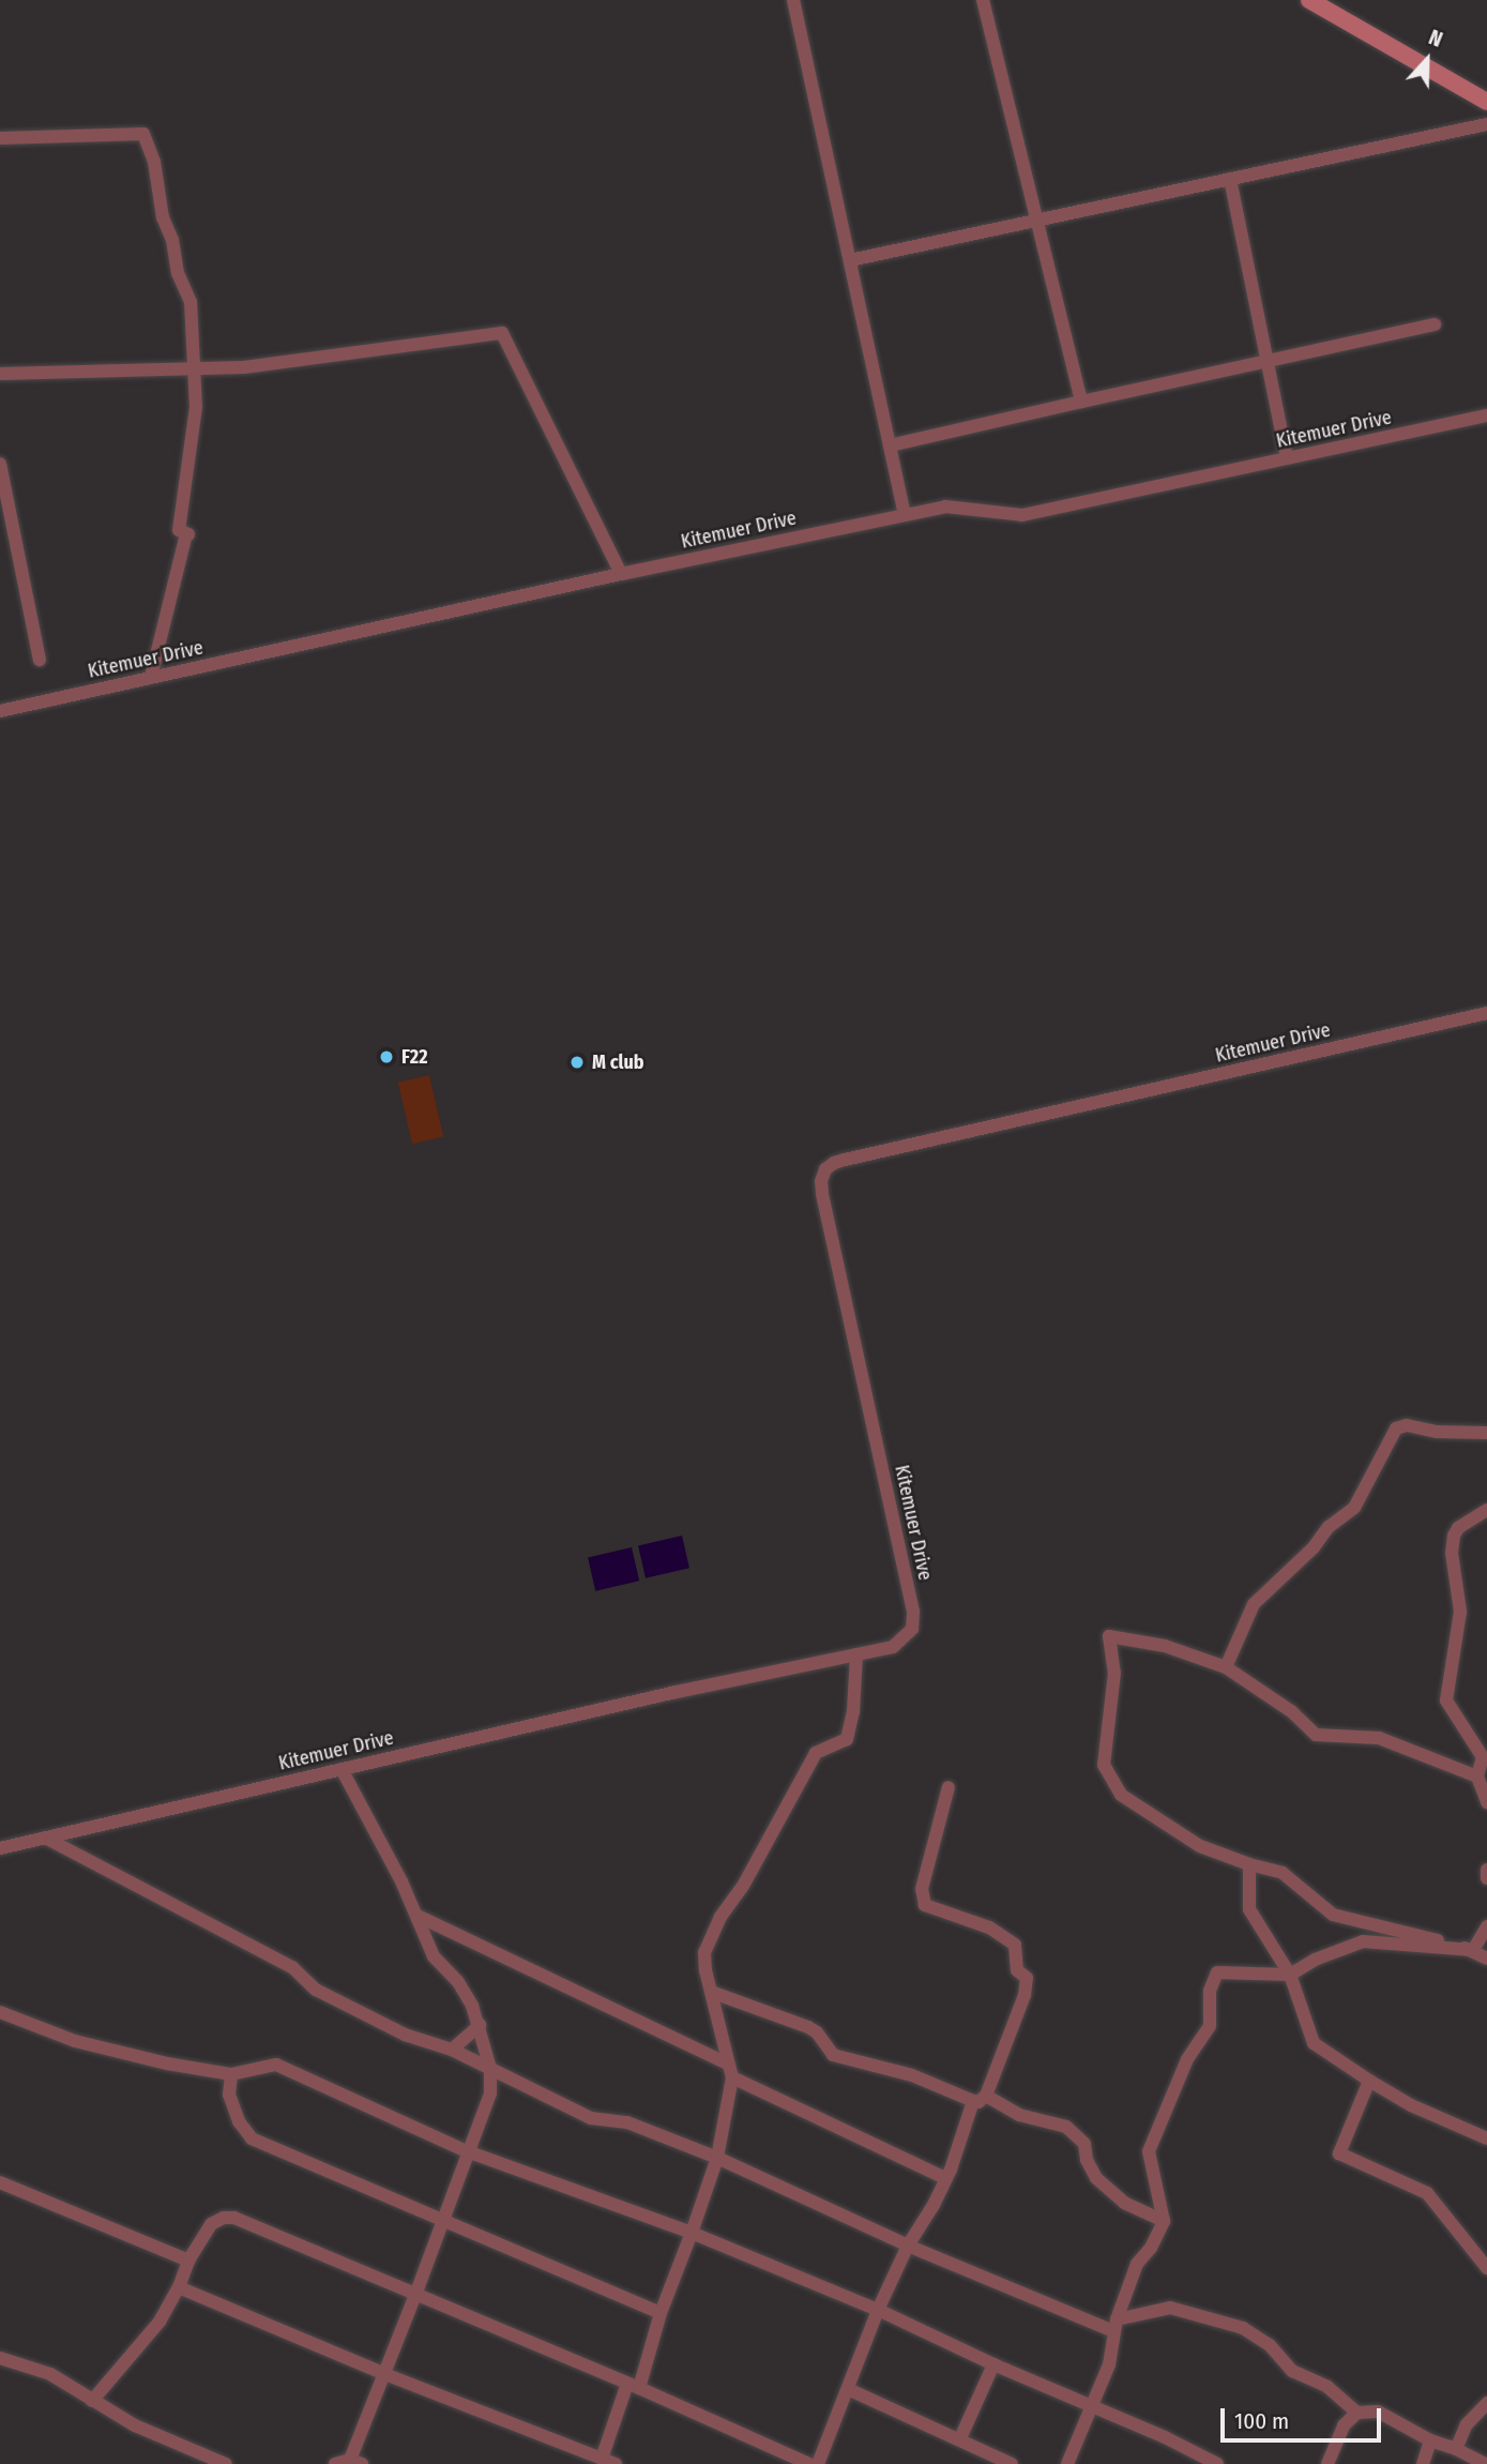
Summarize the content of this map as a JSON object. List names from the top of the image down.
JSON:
{
  "streets": {
    "street": ["Kitemuer Drive"]
  },
  "places": ["F22", "M club"],
  "scale_bar": "100 m",
  "north": "top"
}
